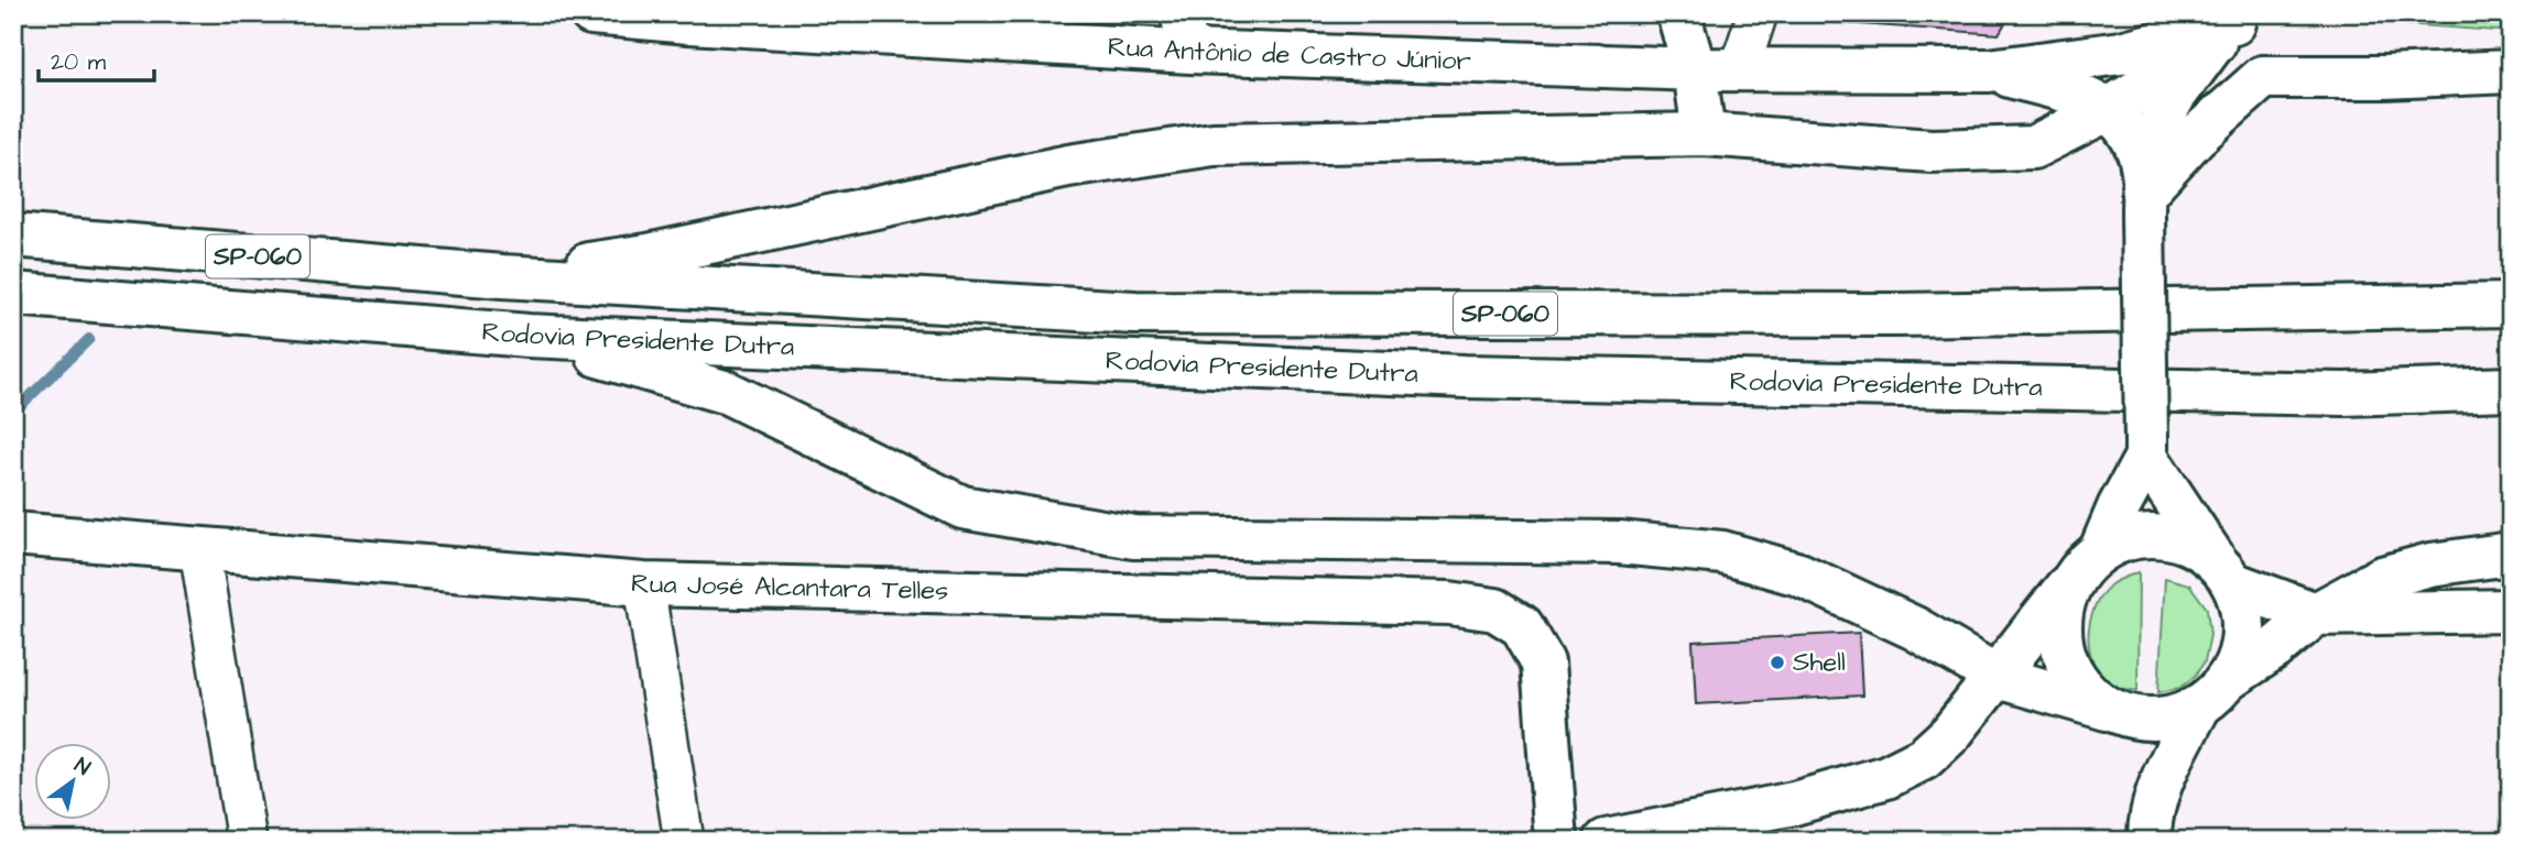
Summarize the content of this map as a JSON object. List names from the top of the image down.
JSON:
{
  "streets": {
    "main road": [
      "Rua Antônio de Castro Júnior",
      "SP-060",
      "Rodovia Presidente Dutra",
      "Rua José Alcantara Telles"
    ]
  },
  "places": ["Shell"],
  "scale_bar": "20 m",
  "north": "top right"
}
